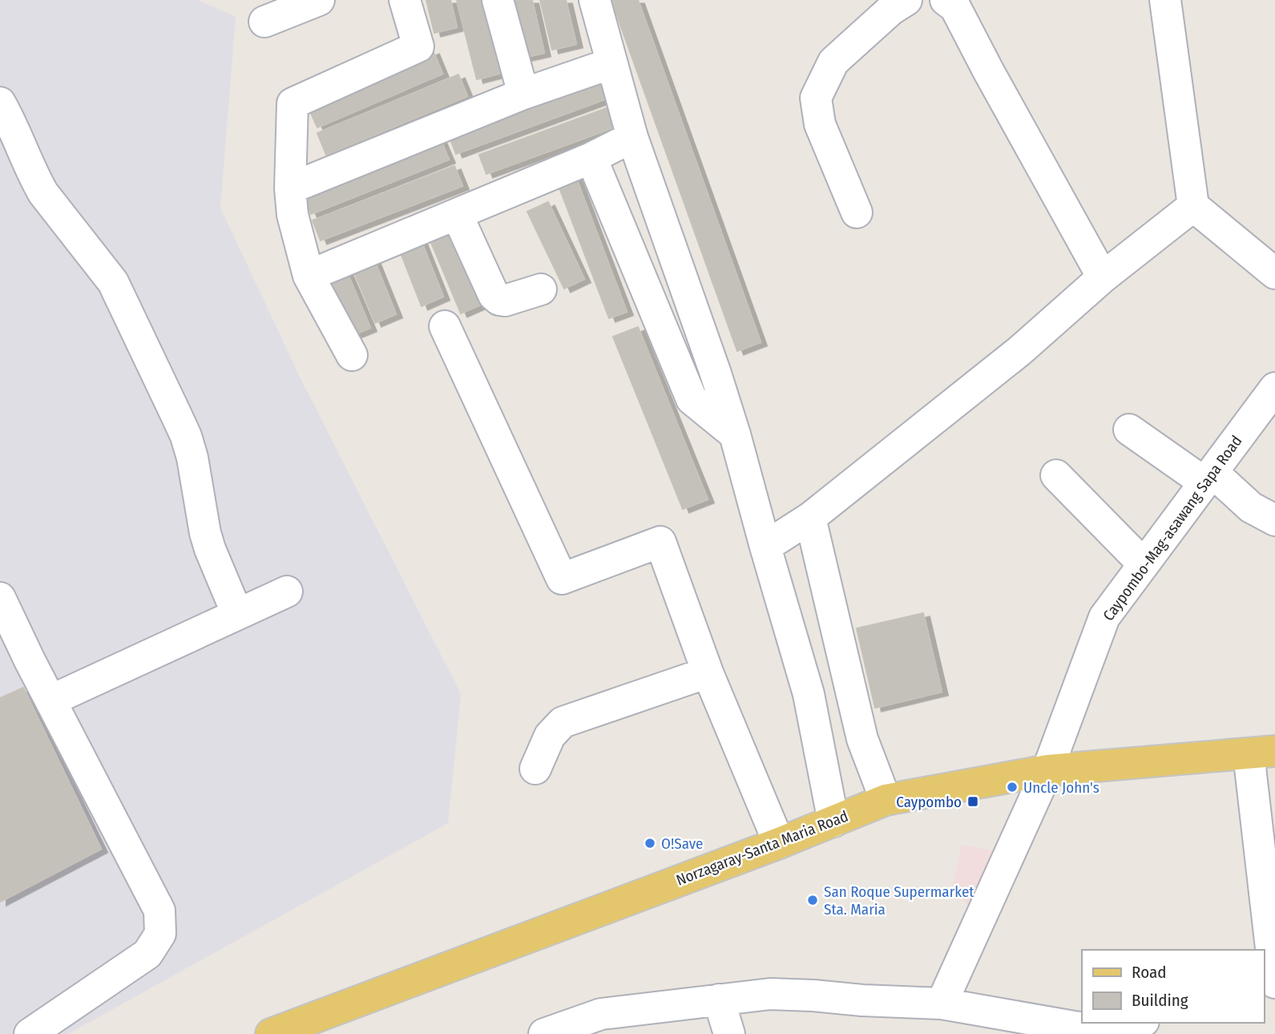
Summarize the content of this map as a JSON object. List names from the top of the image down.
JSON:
{
  "streets": {
    "main road": ["Norzagaray-Santa Maria Road"],
    "street": ["Caypombo-Mag-asawang Sapa Road"]
  },
  "crossings": [
    ["Caypombo-Mag-asawang Sapa Road", "Norzagaray-Santa Maria Road"]
  ],
  "places": {
    "other": ["Uncle John's", "O!Save", "San Roque Supermarket Sta. Maria"],
    "transit": ["Caypombo"]
  },
  "legend": ["Road", "Building"]
}
